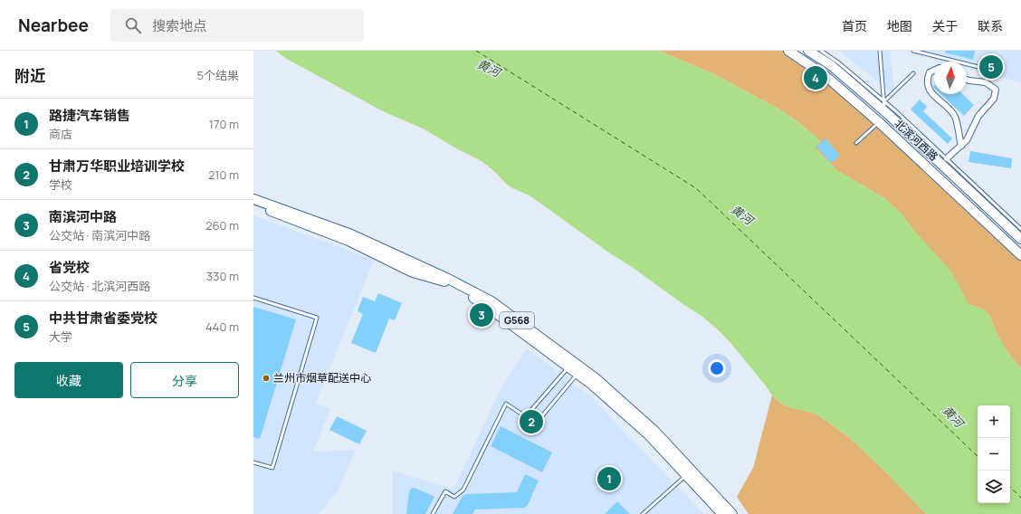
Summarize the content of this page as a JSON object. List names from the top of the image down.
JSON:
{
  "streets": {
    "main road": ["北滨河西路", "G568"]
  },
  "water": ["黄河"],
  "places": ["兰州市烟草配送中心"],
  "north": "top",
  "page": {
    "header": "Nearbee",
    "search": "搜索地点",
    "nav": [
      "首页",
      "地图",
      "关于",
      "联系"
    ],
    "heading": ["附近", "5个结果"],
    "pins": [
      "5",
      "4",
      "3",
      "2",
      "1"
    ],
    "list": [
      {
        "mark": "1",
        "name": "路捷汽车销售",
        "note": "商店",
        "value": "170 m"
      },
      {
        "mark": "2",
        "name": "甘肃万华职业培训学校",
        "note": "学校",
        "value": "210 m"
      },
      {
        "mark": "3",
        "name": "南滨河中路",
        "note": "公交站 · 南滨河中路",
        "value": "260 m"
      },
      {
        "mark": "4",
        "name": "省党校",
        "note": "公交站 · 北滨河西路",
        "value": "330 m"
      },
      {
        "mark": "5",
        "name": "中共甘肃省委党校",
        "note": "大学",
        "value": "440 m"
      }
    ],
    "buttons": ["收藏", "分享"],
    "map_buttons": ["+", "−"]
  }
}
